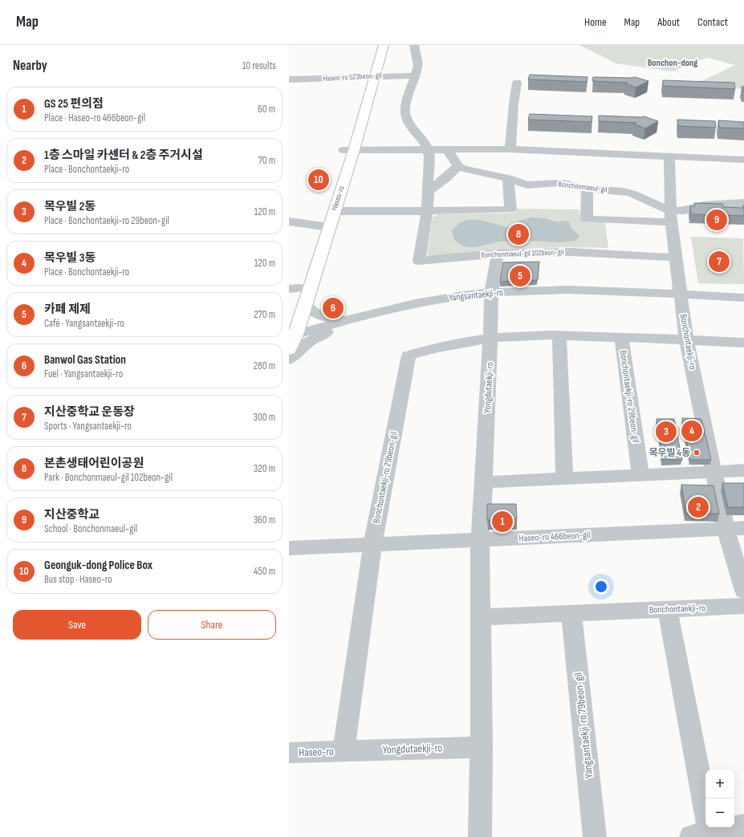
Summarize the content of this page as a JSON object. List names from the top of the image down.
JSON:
{
  "streets": {
    "main road": ["Haseo-ro"],
    "street": [
      "Haseo-ro 523beon-gil",
      "Bonchonmaeul-gil",
      "Bonchonmaeul-gil 102beon-gil",
      "Yangsantaekji-ro",
      "Bonchontaekji-ro",
      "Yongdutaekji-ro",
      "Bonchontaekji-ro 29beon-gil",
      "Haseo-ro 466beon-gil",
      "Yangsantaekji-ro 79beon-gil"
    ]
  },
  "crossings": [
    ["Haseo-ro 523beon-gil", "Haseo-ro"],
    ["Bonchonmaeul-gil", "Bonchontaekji-ro"],
    ["Haseo-ro", "Yangsantaekji-ro"],
    ["Haseo-ro", "Yongdutaekji-ro"],
    ["Haseo-ro", "Bonchontaekji-ro 29beon-gil"],
    ["Bonchonmaeul-gil 102beon-gil", "Bonchontaekji-ro"],
    ["Bonchonmaeul-gil 102beon-gil", "Yongdutaekji-ro"],
    ["Yangsantaekji-ro", "Bonchontaekji-ro"],
    ["Yangsantaekji-ro", "Yongdutaekji-ro"],
    ["Bonchontaekji-ro", "Bonchontaekji-ro 29beon-gil"],
    ["Bonchontaekji-ro", "Haseo-ro 466beon-gil"],
    ["Bonchontaekji-ro", "Yangsantaekji-ro 79beon-gil"],
    ["Yongdutaekji-ro", "Bonchontaekji-ro 29beon-gil"],
    ["Yongdutaekji-ro", "Haseo-ro 466beon-gil"],
    ["Bonchontaekji-ro 29beon-gil", "Haseo-ro 466beon-gil"]
  ],
  "districts": ["Bonchon-dong"],
  "places": ["목우빌 4동"],
  "page": {
    "header": "Map",
    "nav": [
      "Home",
      "Map",
      "About",
      "Contact"
    ],
    "heading": ["Nearby", "10 results"],
    "list": [
      {
        "mark": "1",
        "name": "GS 25 편의점",
        "note": "Place · Haseo-ro 466beon-gil",
        "value": "60 m"
      },
      {
        "mark": "2",
        "name": "1층 스마일 카센터 & 2층 주거시설",
        "note": "Place · Bonchontaekji-ro",
        "value": "70 m"
      },
      {
        "mark": "3",
        "name": "목우빌 2동",
        "note": "Place · Bonchontaekji-ro 29beon-gil",
        "value": "120 m"
      },
      {
        "mark": "4",
        "name": "목우빌 3동",
        "note": "Place · Bonchontaekji-ro",
        "value": "120 m"
      },
      {
        "mark": "5",
        "name": "카페 제제",
        "note": "Café · Yangsantaekji-ro",
        "value": "270 m"
      },
      {
        "mark": "6",
        "name": "Banwol Gas Station",
        "note": "Fuel · Yangsantaekji-ro",
        "value": "280 m"
      },
      {
        "mark": "7",
        "name": "지산중학교 운동장",
        "note": "Sports · Yangsantaekji-ro",
        "value": "300 m"
      },
      {
        "mark": "8",
        "name": "본촌생태어린이공원",
        "note": "Park · Bonchonmaeul-gil 102beon-gil",
        "value": "320 m"
      },
      {
        "mark": "9",
        "name": "지산중학교",
        "note": "School · Bonchonmaeul-gil",
        "value": "360 m"
      },
      {
        "mark": "10",
        "name": "Geonguk-dong Police Box",
        "note": "Bus stop · Haseo-ro",
        "value": "450 m"
      }
    ],
    "pins": [
      "10",
      "9",
      "8",
      "7",
      "5",
      "6",
      "4",
      "3",
      "2",
      "1"
    ],
    "buttons": ["Save", "Share"],
    "map_buttons": ["+", "−"]
  }
}
